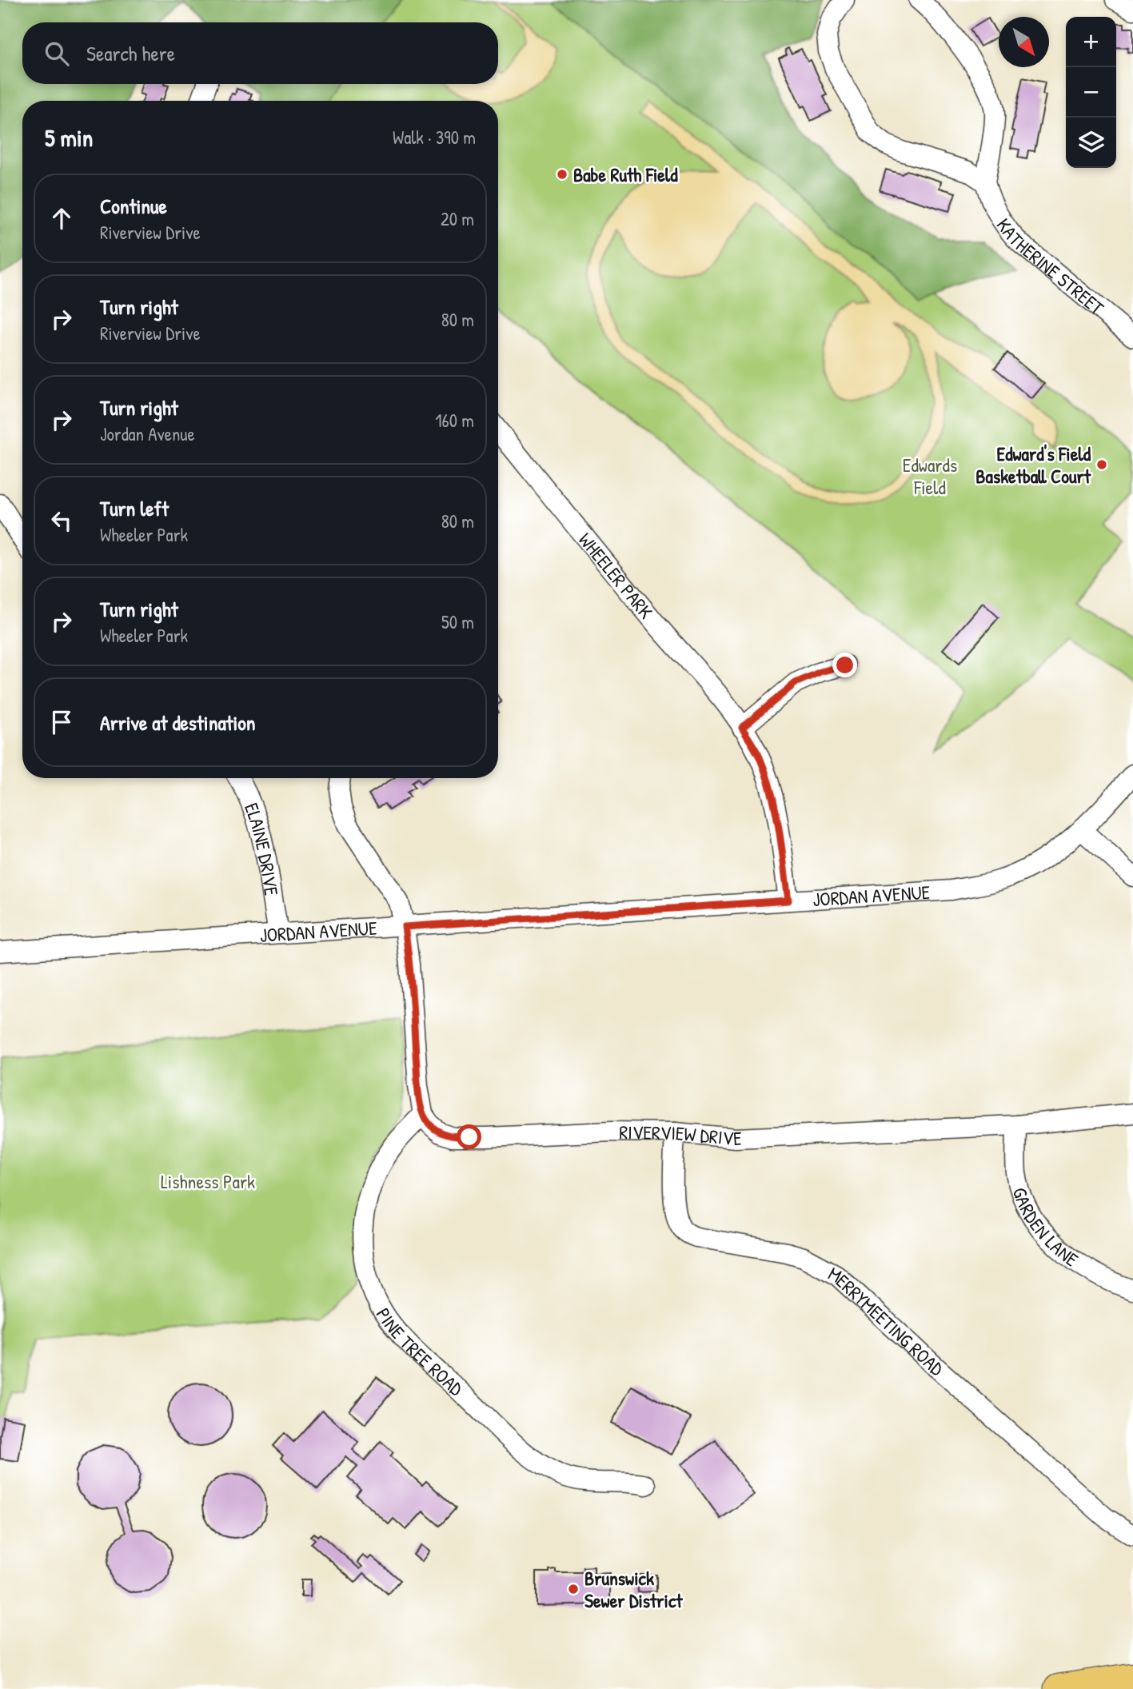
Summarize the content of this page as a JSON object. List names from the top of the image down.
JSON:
{
  "streets": {
    "street": [
      "KATHERINE STREET",
      "WHEELER PARK",
      "ELAINE DRIVE",
      "JORDAN AVENUE",
      "RIVERVIEW DRIVE",
      "GARDEN LANE",
      "MERRYMEETING ROAD",
      "PINE TREE ROAD"
    ]
  },
  "crossings": [
    ["WHEELER PARK", "JORDAN AVENUE"],
    ["ELAINE DRIVE", "JORDAN AVENUE"],
    ["RIVERVIEW DRIVE", "GARDEN LANE"],
    ["RIVERVIEW DRIVE", "MERRYMEETING ROAD"],
    ["RIVERVIEW DRIVE", "PINE TREE ROAD"]
  ],
  "parks": ["Edwards Field", "Lishness Park"],
  "places": ["Babe Ruth Field", "Edward's Field Basketball Court", "Brunswick Sewer District"],
  "north": "bottom right",
  "page": {
    "map_buttons": ["+", "−"],
    "search": "Search here",
    "heading": ["5 min", "Walk · 390 m"],
    "list": [
      ["Continue", "Riverview Drive", "20 m"],
      ["Turn right", "Riverview Drive", "80 m"],
      ["Turn right", "Jordan Avenue", "160 m"],
      ["Turn left", "Wheeler Park", "80 m"],
      ["Turn right", "Wheeler Park", "50 m"],
      "Arrive at destination"
    ]
  }
}
